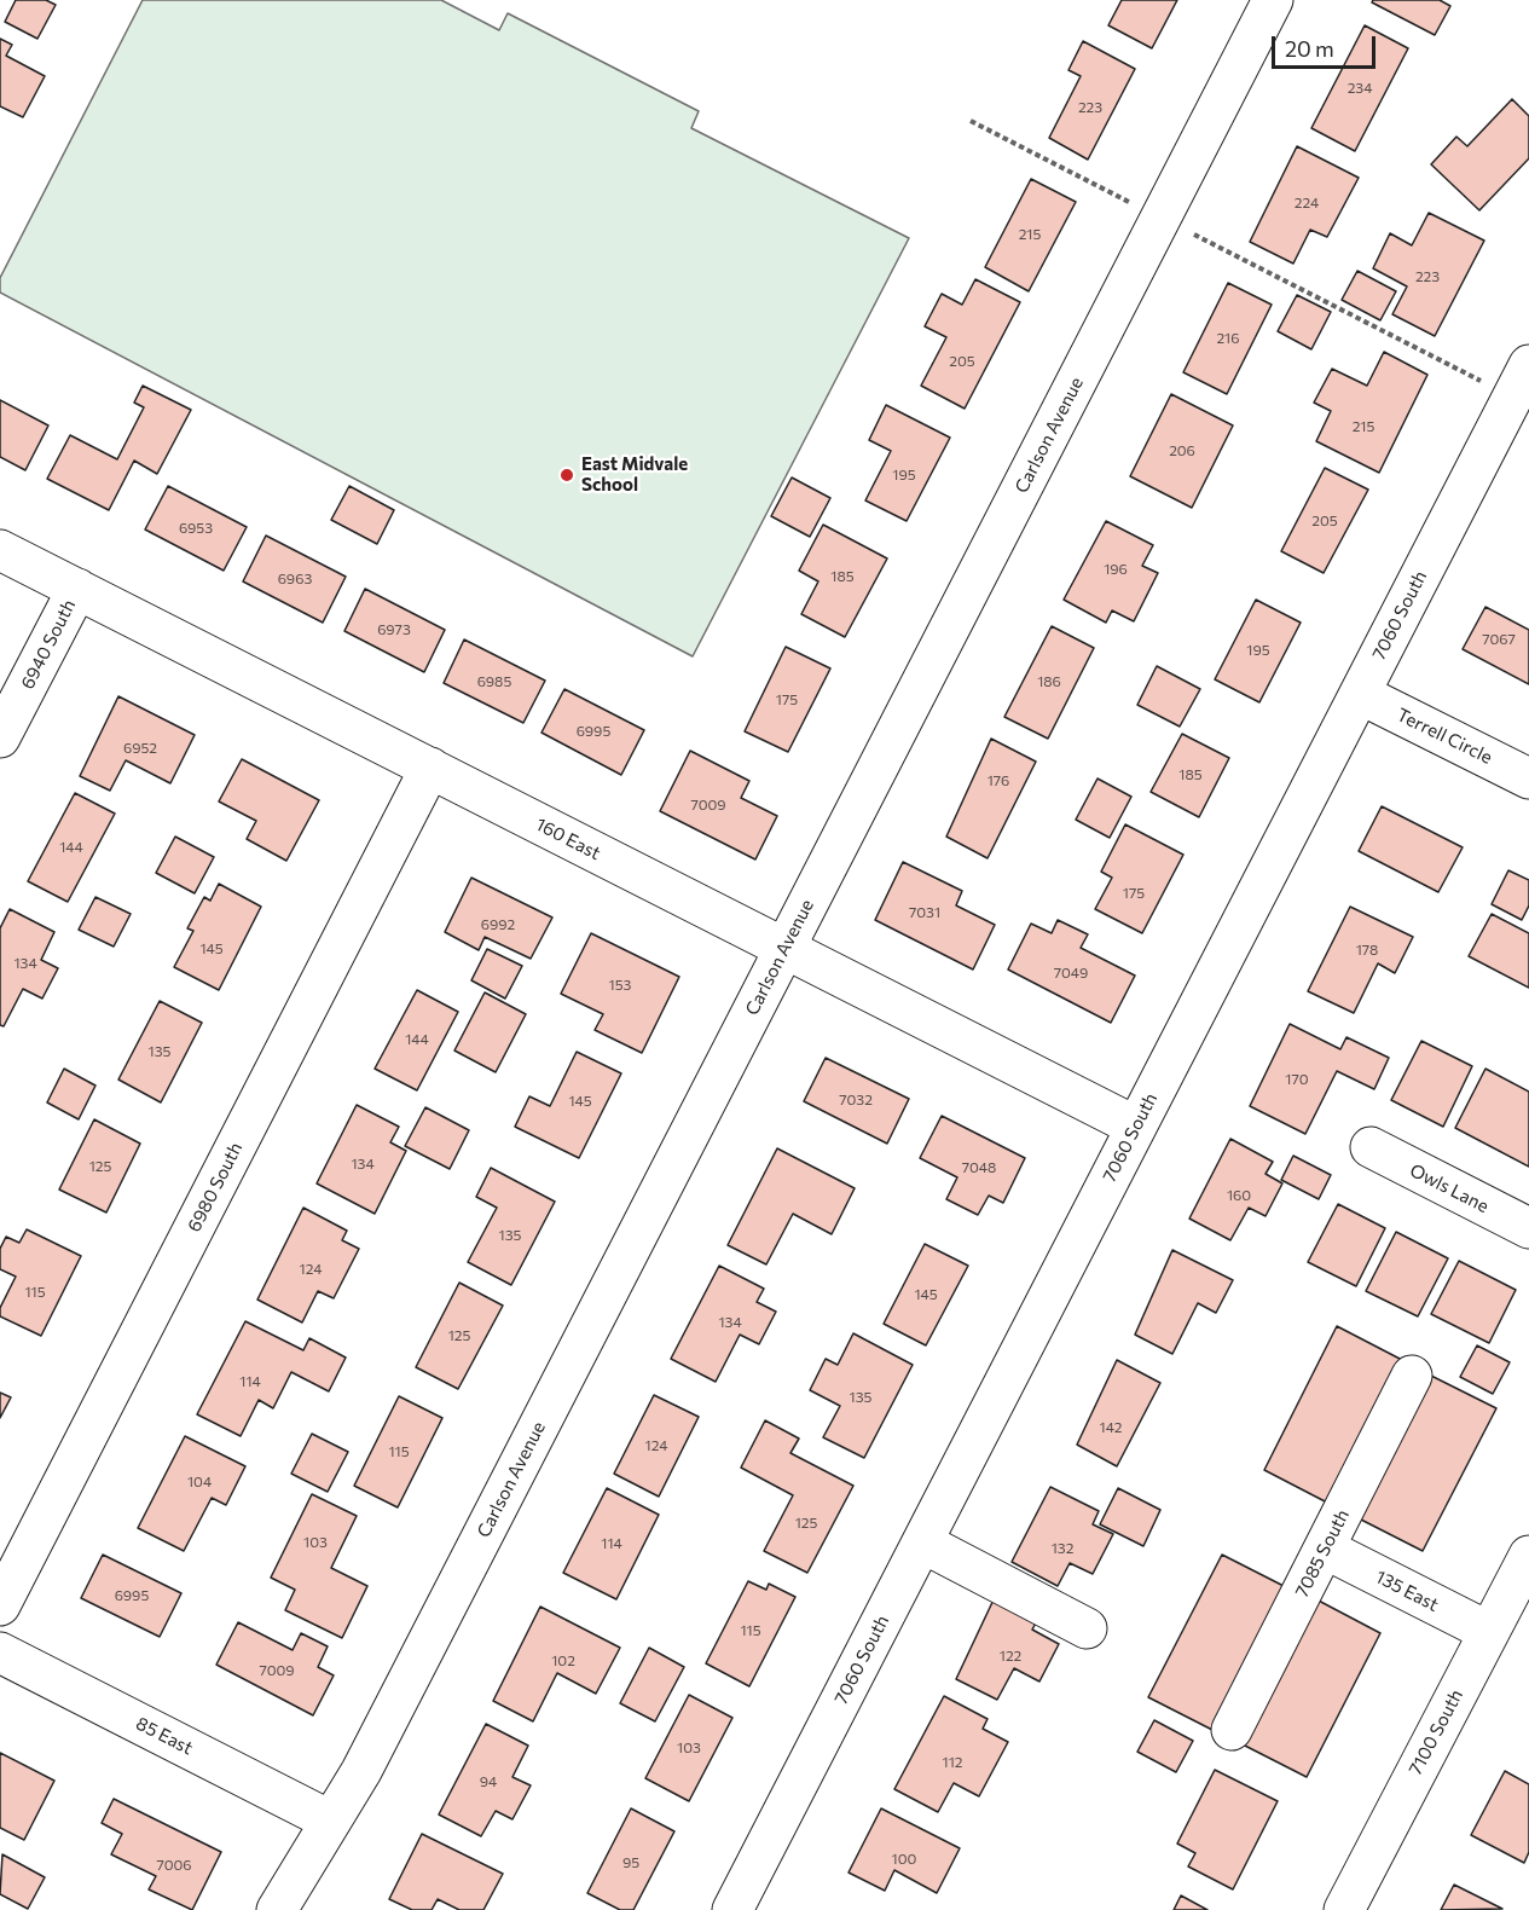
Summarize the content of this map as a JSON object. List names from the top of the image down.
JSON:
{
  "streets": {
    "street": [
      "Carlson Avenue",
      "7060 South",
      "6940 South",
      "Terrell Circle",
      "160 East",
      "6980 South",
      "Owls Lane",
      "7085 South",
      "135 East",
      "7100 South",
      "85 East"
    ]
  },
  "crossings": [
    ["Carlson Avenue", "160 East"],
    ["Carlson Avenue", "85 East"],
    ["7060 South", "Terrell Circle"],
    ["7060 South", "160 East"],
    ["6940 South", "160 East"],
    ["160 East", "6980 South"],
    ["7085 South", "135 East"],
    ["135 East", "7100 South"]
  ],
  "places": ["East Midvale School"],
  "house_numbers": [
    "234",
    "223",
    "224",
    "215",
    "223",
    "216",
    "205",
    "215",
    "206",
    "195",
    "205",
    "6953",
    "196",
    "185",
    "6963",
    "6973",
    "7067",
    "195",
    "6985",
    "186",
    "175",
    "6995",
    "6952",
    "185",
    "176",
    "7009",
    "144",
    "175",
    "7031",
    "6992",
    "145",
    "178",
    "134",
    "7049",
    "153",
    "144",
    "135",
    "170",
    "7032",
    "145",
    "134",
    "125",
    "7048",
    "160",
    "135",
    "124",
    "115",
    "145",
    "134",
    "125",
    "114",
    "135",
    "142",
    "124",
    "115",
    "104",
    "125",
    "103",
    "114",
    "132",
    "6995",
    "115",
    "122",
    "102",
    "7009",
    "103",
    "112",
    "94",
    "100",
    "95",
    "7006"
  ],
  "scale_bar": "20 m"
}
